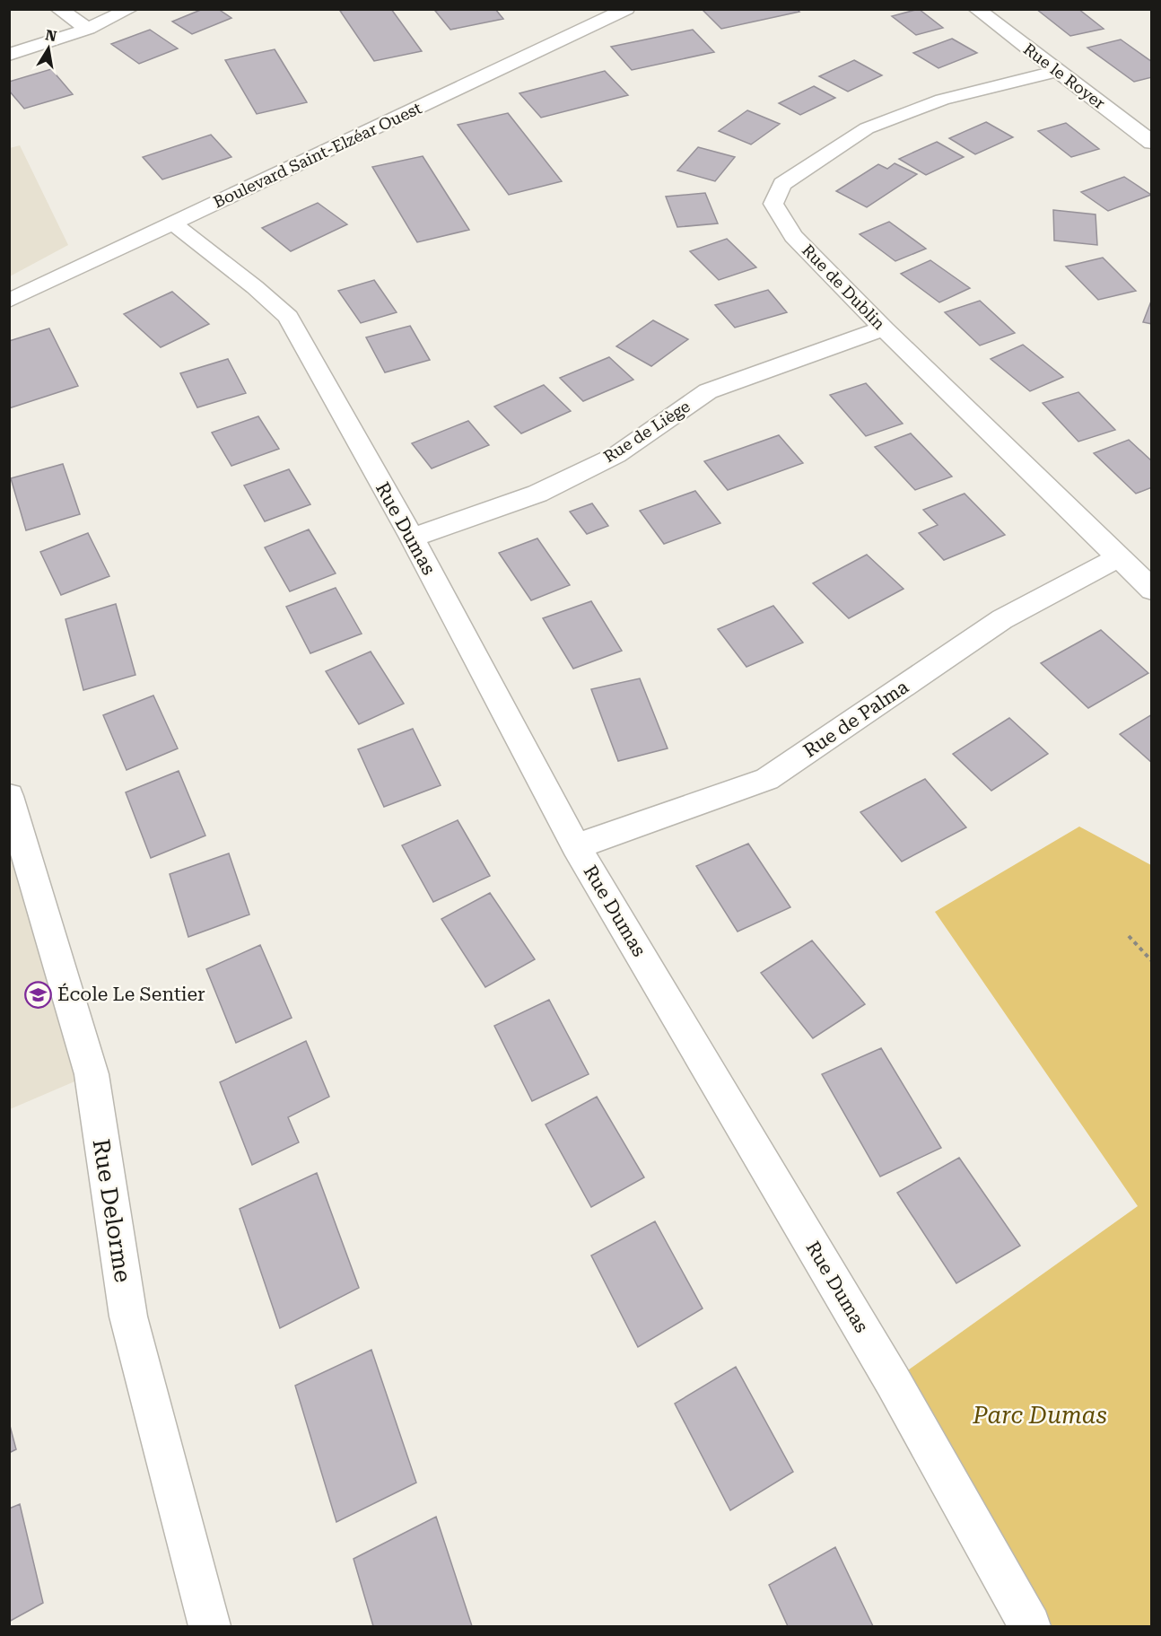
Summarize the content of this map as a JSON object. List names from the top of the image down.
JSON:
{
  "streets": {
    "street": [
      "Rue le Royer",
      "Boulevard Saint-Elzéar Ouest",
      "Rue de Dublin",
      "Rue de Liège",
      "Rue Dumas",
      "Rue de Palma",
      "Rue Delorme"
    ]
  },
  "crossings": [
    ["Rue le Royer", "Rue de Dublin"],
    ["Boulevard Saint-Elzéar Ouest", "Rue Dumas"],
    ["Rue de Dublin", "Rue de Liège"],
    ["Rue de Dublin", "Rue de Palma"],
    ["Rue de Liège", "Rue Dumas"],
    ["Rue Dumas", "Rue de Palma"]
  ],
  "parks": ["Parc Dumas"],
  "places": {
    "school or university": ["École Le Sentier"]
  },
  "north": "top"
}
